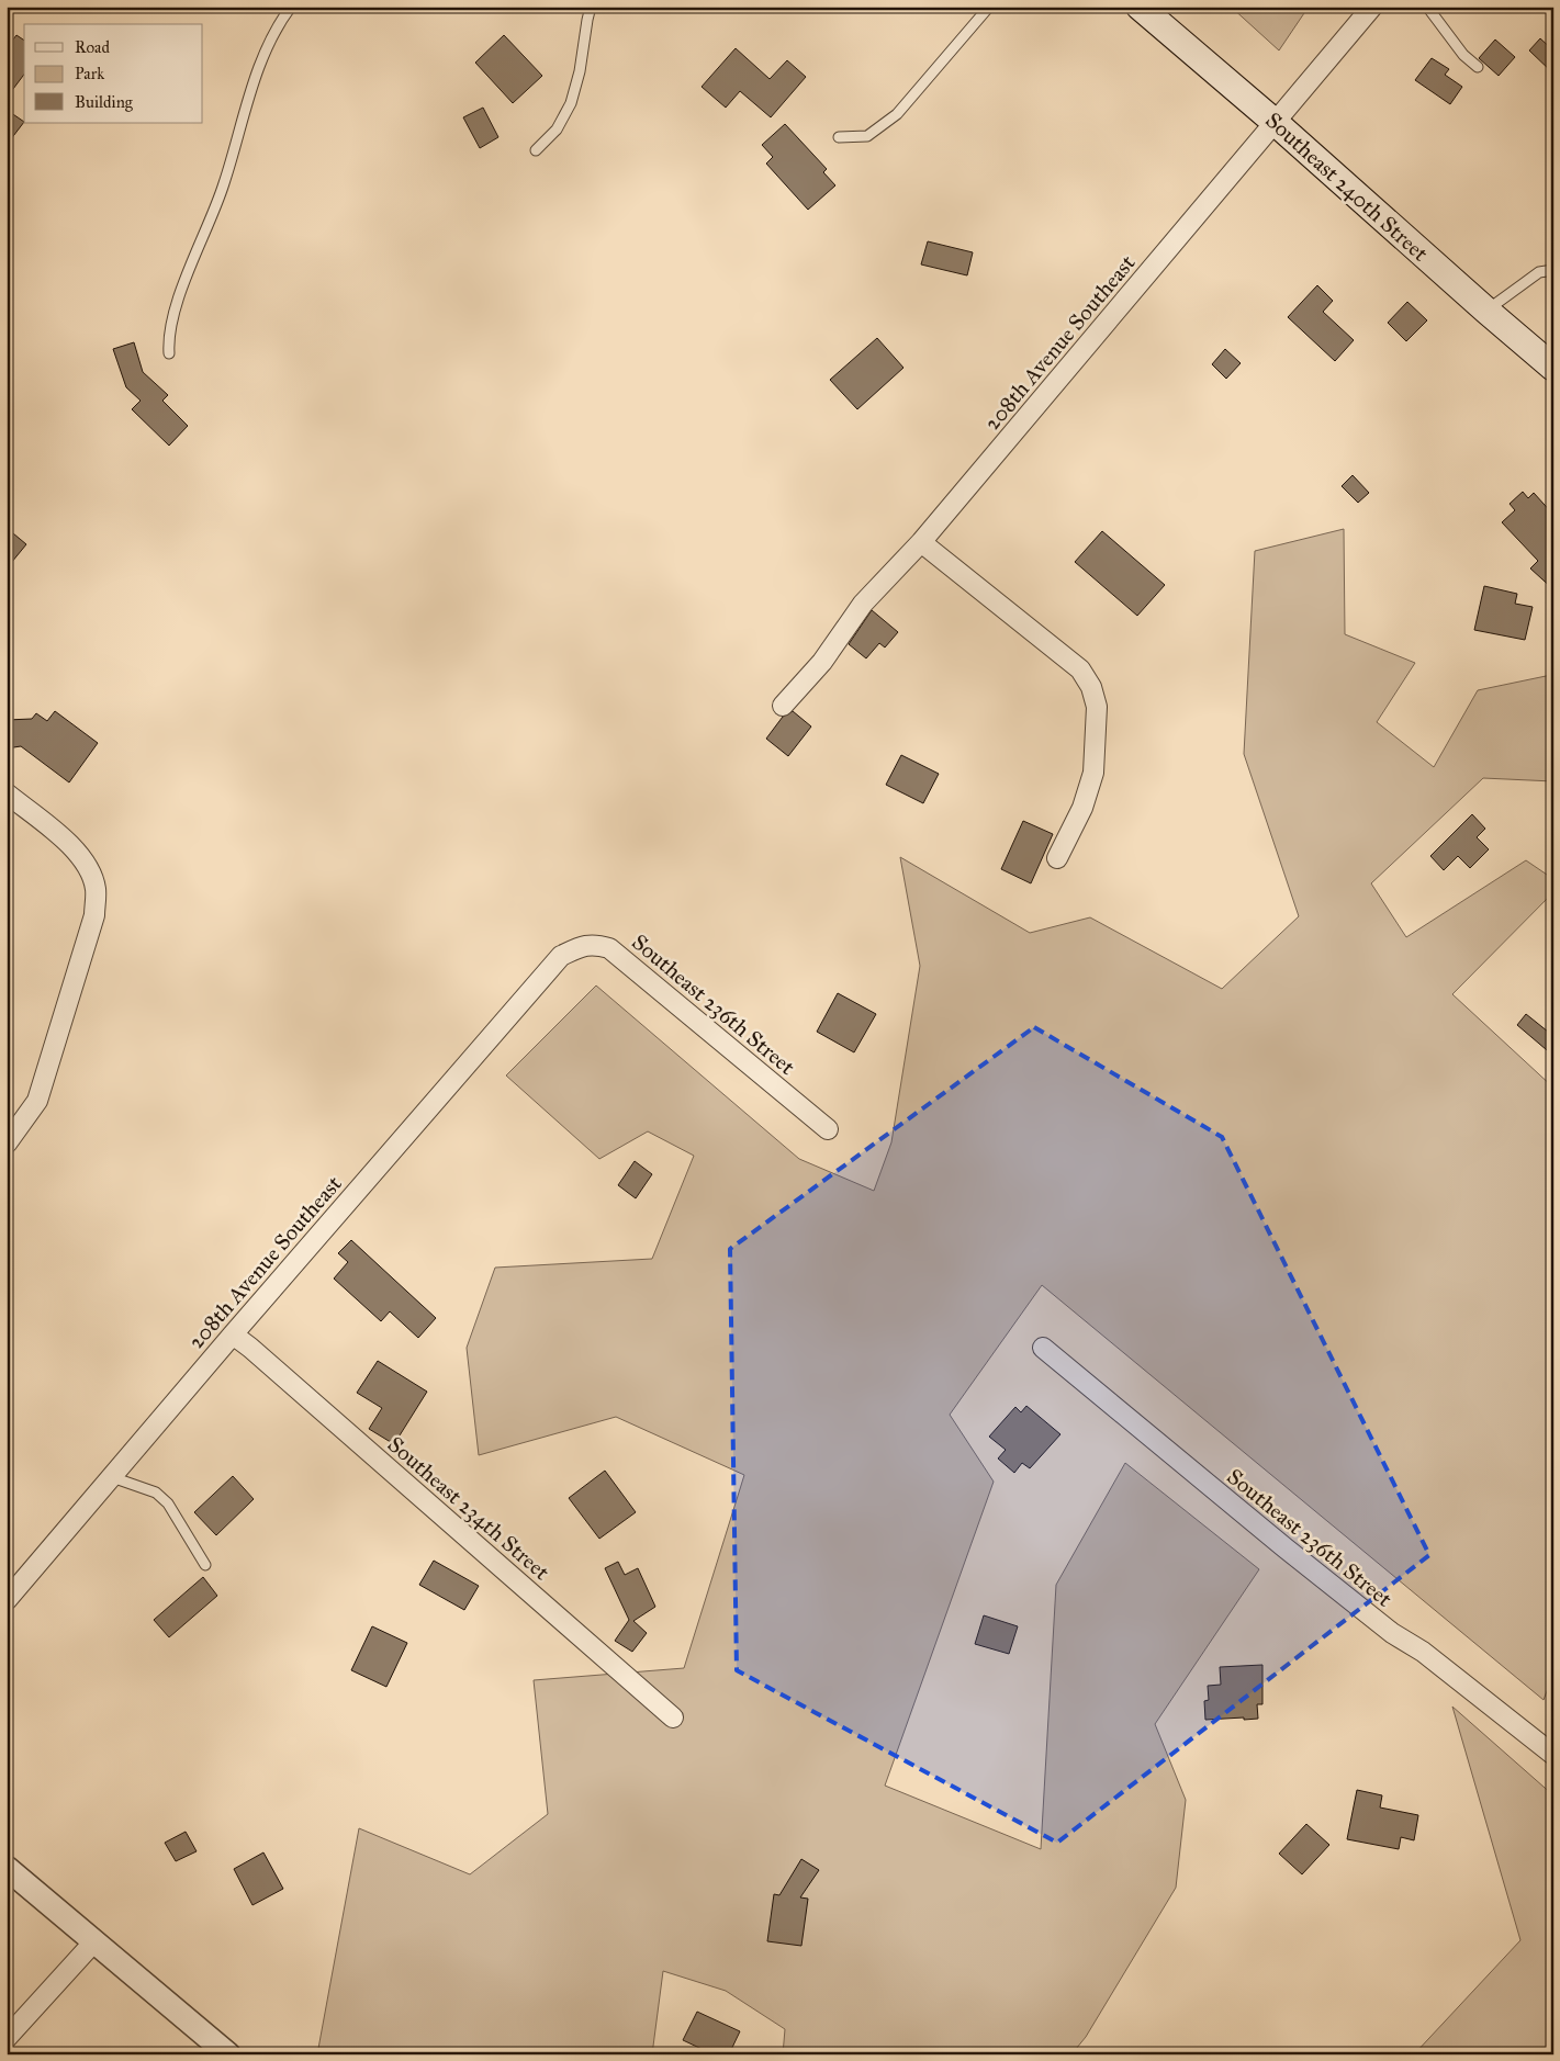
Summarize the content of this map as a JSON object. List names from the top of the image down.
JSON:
{
  "streets": {
    "main road": ["Southeast 240th Street"],
    "street": ["208th Avenue Southeast", "Southeast 236th Street", "Southeast 234th Street"]
  },
  "crossings": [
    ["Southeast 240th Street", "208th Avenue Southeast"],
    ["208th Avenue Southeast", "Southeast 236th Street"],
    ["208th Avenue Southeast", "Southeast 234th Street"]
  ],
  "legend": ["Road", "Park", "Building"]
}
